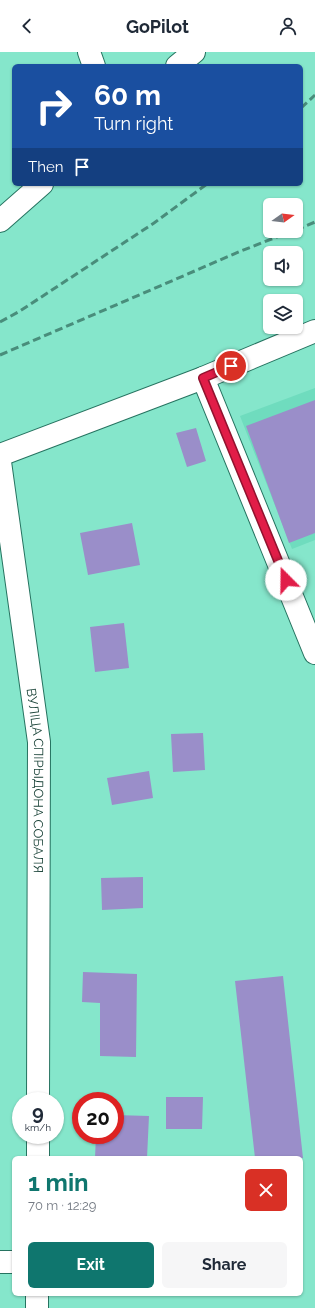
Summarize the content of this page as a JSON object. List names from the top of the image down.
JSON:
{
  "streets": {
    "street": ["ВУЛІЦА СПІРЫДОНА СОБАЛЯ"]
  },
  "north": "right",
  "page": {
    "header": "GoPilot",
    "turn": ["60 m", "Turn right"],
    "then": "Then",
    "speed": "9 km/h",
    "limit": "20",
    "heading": ["1 min", "70 m · 12:29"],
    "buttons": ["Exit", "Share"]
  }
}
